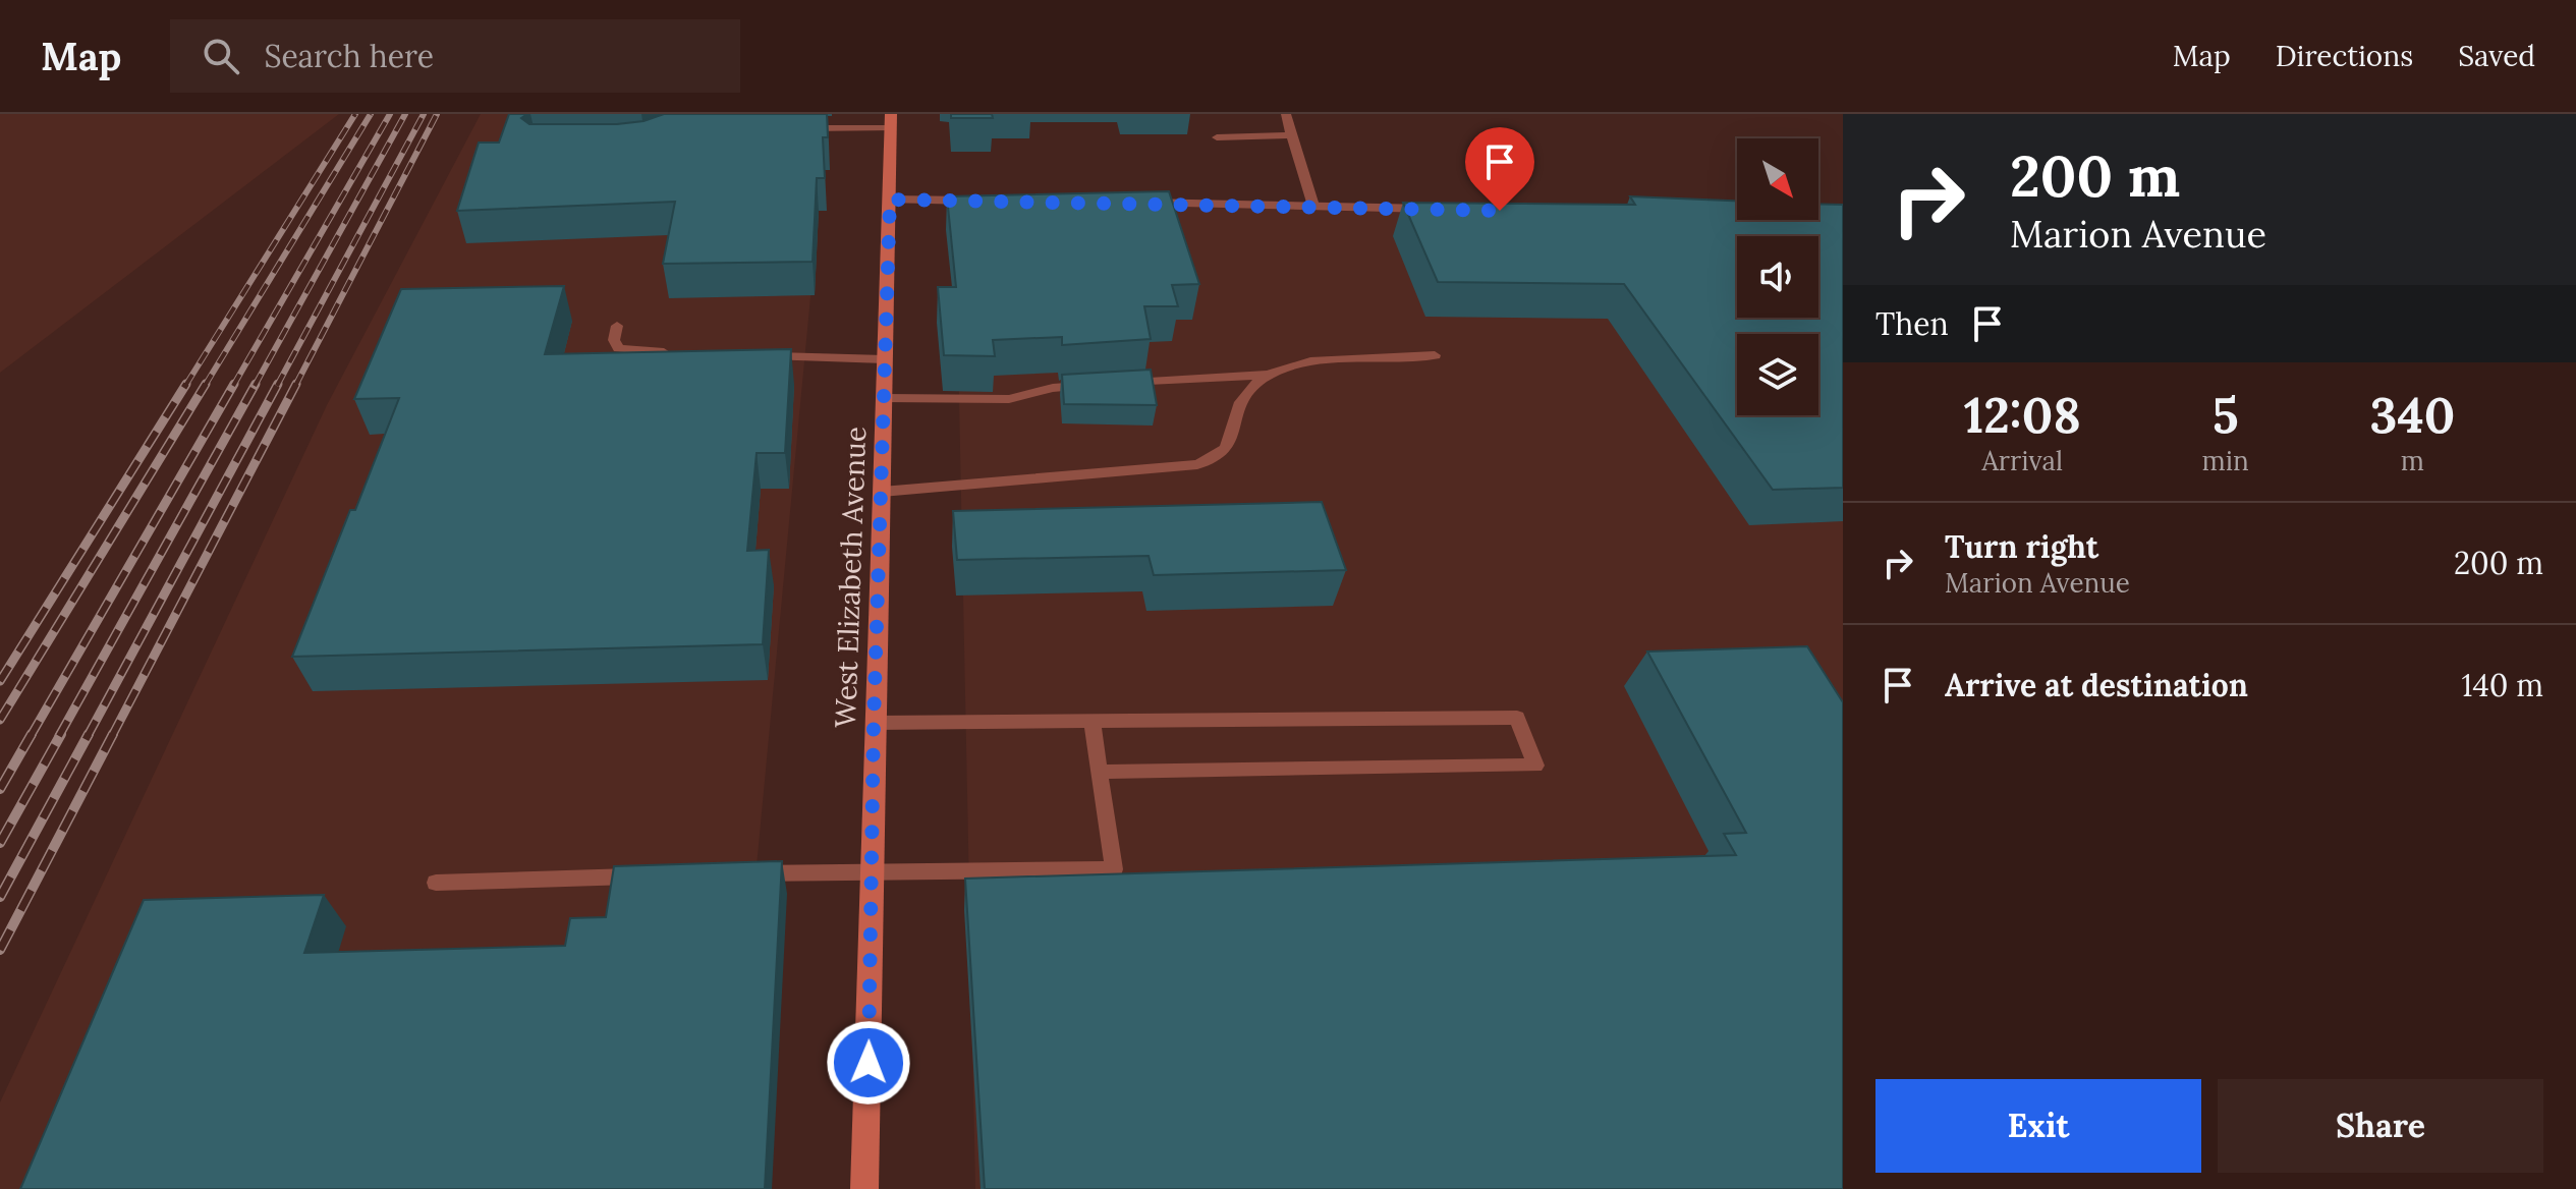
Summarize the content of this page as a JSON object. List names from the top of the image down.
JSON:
{
  "streets": {
    "street": ["West Elizabeth Avenue"]
  },
  "north": "bottom right",
  "page": {
    "header": "Map",
    "search": "Search here",
    "nav": ["Map", "Directions", "Saved"],
    "turn": ["200 m", "Marion Avenue"],
    "then": "Then",
    "eta": [
      "12:08",
      "Arrival",
      "5",
      "min",
      "340",
      "m"
    ],
    "list": [
      {
        "name": "Turn right",
        "note": "Marion Avenue",
        "value": "200 m"
      },
      {
        "name": "Arrive at destination",
        "value": "140 m"
      }
    ],
    "buttons": ["Exit", "Share"]
  }
}
